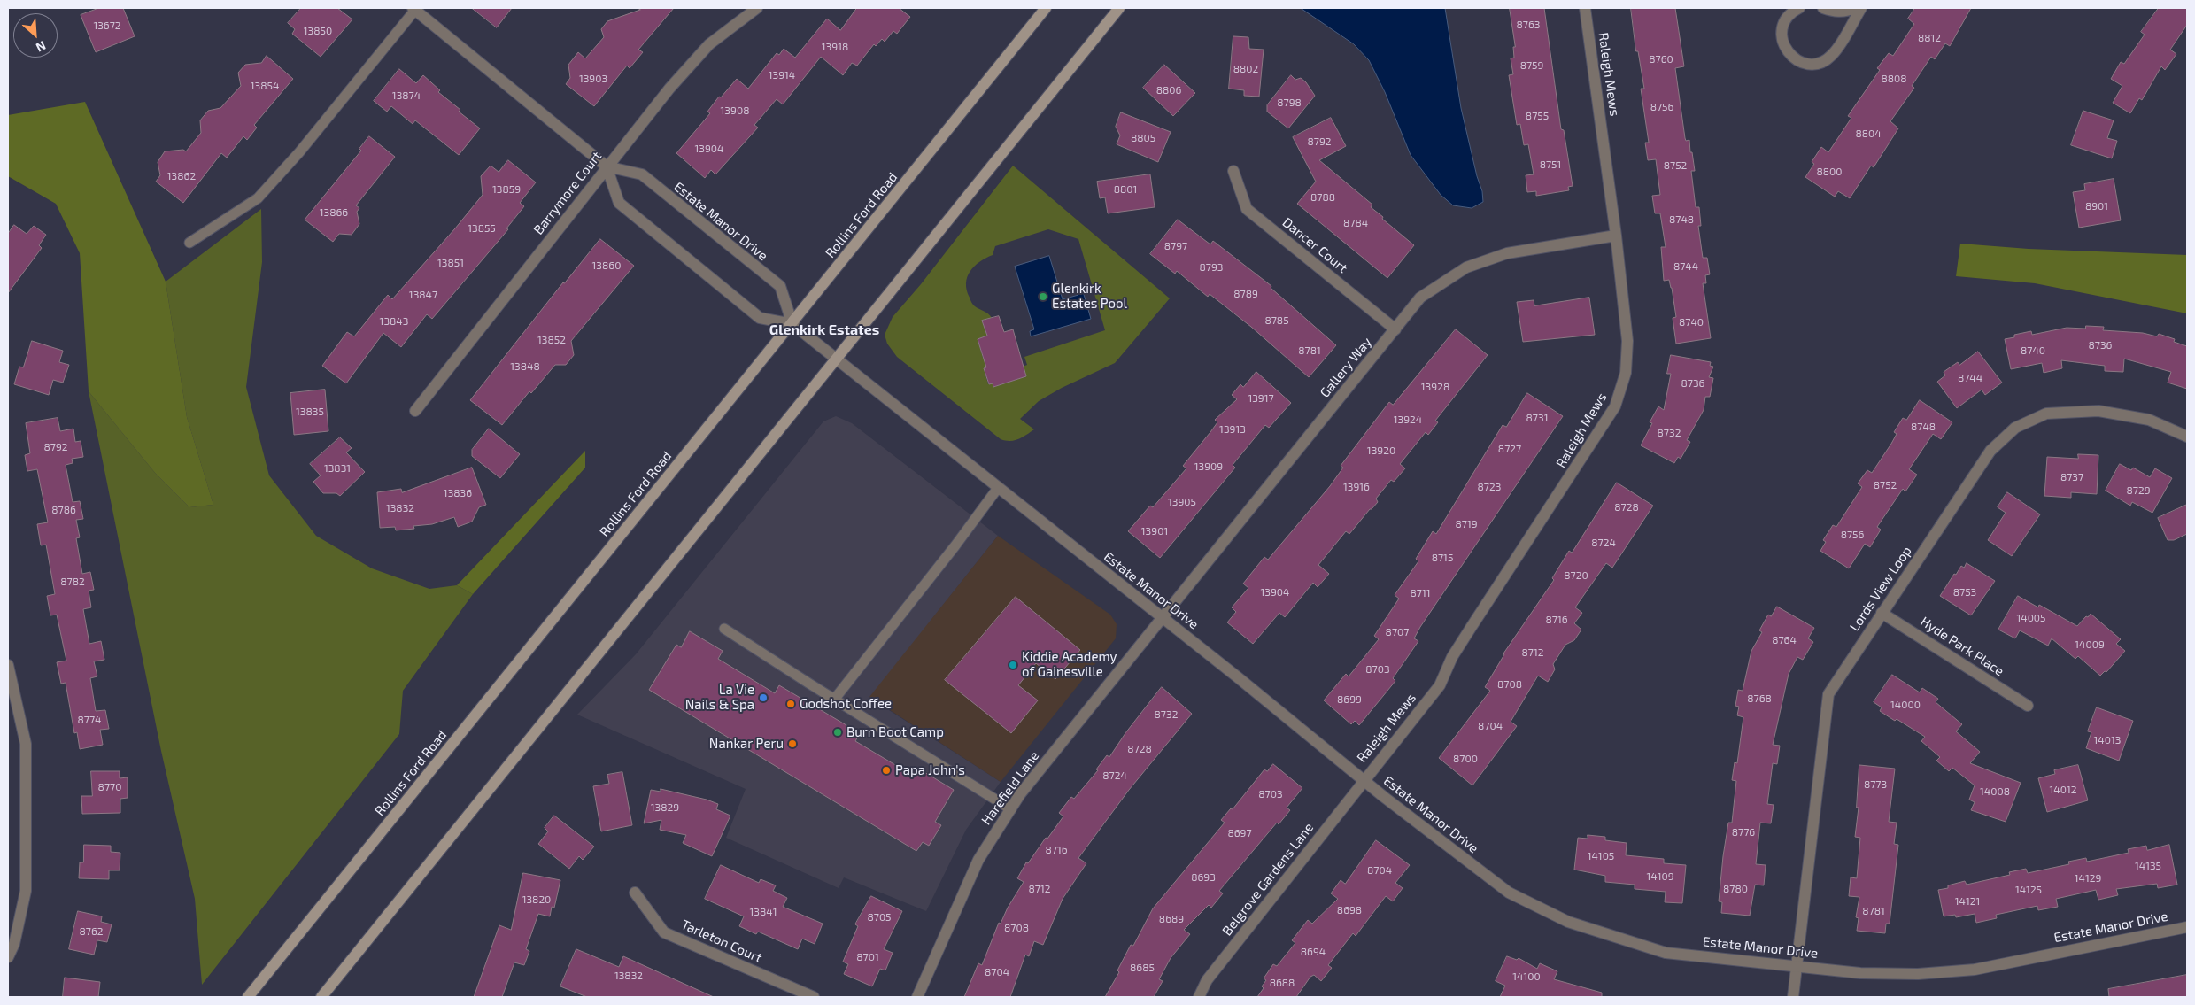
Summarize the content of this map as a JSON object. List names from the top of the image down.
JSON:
{
  "streets": {
    "main road": ["Rollins Ford Road"],
    "street": [
      "Raleigh Mews",
      "Barrymore Court",
      "Estate Manor Drive",
      "Dancer Court",
      "Gallery Way",
      "Lords View Loop",
      "Hyde Park Place",
      "Harefield Lane",
      "Belgrove Gardens Lane",
      "Tarleton Court"
    ]
  },
  "crossings": [
    ["Raleigh Mews", "Estate Manor Drive"],
    ["Raleigh Mews", "Gallery Way"],
    ["Raleigh Mews", "Belgrove Gardens Lane"],
    ["Barrymore Court", "Estate Manor Drive"],
    ["Rollins Ford Road", "Estate Manor Drive"],
    ["Estate Manor Drive", "Gallery Way"],
    ["Estate Manor Drive", "Lords View Loop"],
    ["Estate Manor Drive", "Harefield Lane"],
    ["Estate Manor Drive", "Belgrove Gardens Lane"],
    ["Dancer Court", "Gallery Way"],
    ["Gallery Way", "Harefield Lane"],
    ["Lords View Loop", "Hyde Park Place"]
  ],
  "districts": ["Glenkirk Estates"],
  "places": [
    "Glenkirk Estates Pool",
    "Kiddie Academy of Gainesville",
    "La Vie Nails & Spa",
    "Godshot Coffee",
    "Burn Boot Camp",
    "Nankar Peru",
    "Papa John's"
  ],
  "house_numbers": [
    "8763",
    "13672",
    "13850",
    "8812",
    "13918",
    "8760",
    "8759",
    "8802",
    "13914",
    "13903",
    "8808",
    "13854",
    "8806",
    "13874",
    "8798",
    "8756",
    "13908",
    "8755",
    "8804",
    "8805",
    "8792",
    "13904",
    "8751",
    "8752",
    "8800",
    "13862",
    "13859",
    "8801",
    "8788",
    "8901",
    "13866",
    "8748",
    "8784",
    "13855",
    "8797",
    "13851",
    "13860",
    "8744",
    "8793",
    "8789",
    "13847",
    "8785",
    "13843",
    "8740",
    "13852",
    "8736",
    "8781",
    "8740",
    "13848",
    "8744",
    "8736",
    "13928",
    "13917",
    "13835",
    "8731",
    "13924",
    "8748",
    "13913",
    "8732",
    "8792",
    "8727",
    "13920",
    "13909",
    "13831",
    "8737",
    "8752",
    "13916",
    "8723",
    "8729",
    "13836",
    "13905",
    "8728",
    "13832",
    "8786",
    "8719",
    "13901",
    "8756",
    "8724",
    "8715",
    "8720",
    "8782",
    "13904",
    "8753",
    "8711",
    "14005",
    "8716",
    "8707",
    "8764",
    "14009",
    "8712",
    "8703",
    "8708",
    "8768",
    "8699",
    "14000",
    "8732",
    "8774",
    "8704",
    "14013",
    "8728",
    "8700",
    "8724",
    "8773",
    "8770",
    "14012",
    "14008",
    "8703",
    "13829",
    "8776",
    "8697",
    "8716",
    "14105",
    "14135",
    "8704",
    "14109",
    "8693",
    "14129",
    "8712",
    "8780",
    "14125",
    "13820",
    "14121",
    "8698",
    "8781",
    "13841",
    "8705",
    "8689",
    "8708",
    "8762",
    "8694",
    "8701",
    "8685",
    "8704",
    "13832",
    "14100",
    "8688"
  ],
  "north": "bottom right"
}
